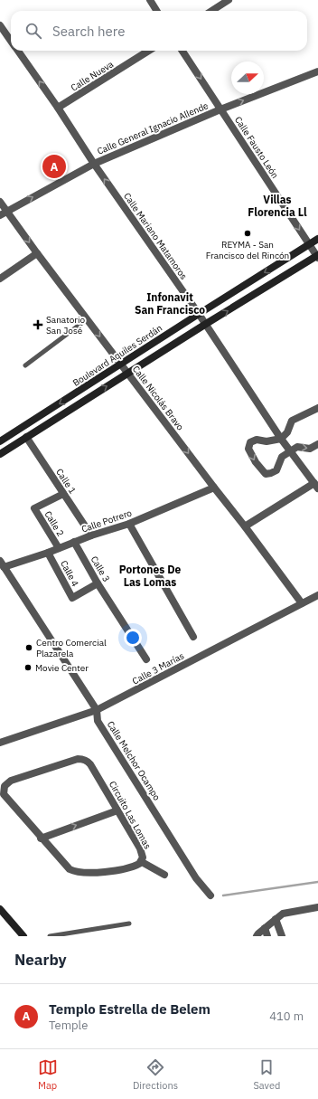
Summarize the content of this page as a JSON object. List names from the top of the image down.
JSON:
{
  "streets": {
    "street": [
      "Calle Nueva",
      "Calle General Ignacio Allende",
      "Calle Fausto León",
      "Calle Mariano Matamoros",
      "Boulevard Aquiles Serdán",
      "Calle Nicolás Bravo",
      "Calle 1",
      "Calle Potrero",
      "Calle 2",
      "Calle 3",
      "Calle 4",
      "Calle 3 Marías",
      "Calle Melchor Ocampo",
      "Circuito Las Lomas"
    ]
  },
  "crossings": [
    ["Calle Nueva", "Calle Mariano Matamoros"],
    ["Calle General Ignacio Allende", "Calle Fausto León"],
    ["Calle General Ignacio Allende", "Calle Mariano Matamoros"],
    ["Calle General Ignacio Allende", "Calle Nicolás Bravo"],
    ["Calle Fausto León", "Boulevard Aquiles Serdán"],
    ["Calle Mariano Matamoros", "Boulevard Aquiles Serdán"],
    ["Boulevard Aquiles Serdán", "Calle Nicolás Bravo"],
    ["Calle Nicolás Bravo", "Calle Potrero"],
    ["Calle Nicolás Bravo", "Calle 3 Marías"],
    ["Calle 1", "Calle Potrero"],
    ["Calle 1", "Calle 2"],
    ["Calle Potrero", "Calle 2"],
    ["Calle Potrero", "Calle 3"],
    ["Calle Potrero", "Calle 4"],
    ["Calle Potrero", "Calle Melchor Ocampo"],
    ["Calle 3", "Calle 4"],
    ["Calle 3 Marías", "Calle Melchor Ocampo"]
  ],
  "one_way": [
    "Calle General Ignacio Allende",
    "Calle Fausto León",
    "Calle Mariano Matamoros",
    "Calle Nicolás Bravo"
  ],
  "districts": ["Villas Florencia Ll", "Infonavit San Francisco", "Portones De Las Lomas"],
  "places": {
    "other": ["REYMA - San Francisco del Rincón", "Centro Comercial Plazarela", "Movie Center"],
    "health": ["Sanatorio San José"]
  },
  "north": "right",
  "page": {
    "search": "Search here",
    "pins": "A",
    "heading": "Nearby",
    "list": [
      {
        "mark": "A",
        "name": "Templo Estrella de Belem",
        "note": "Temple",
        "value": "410 m"
      }
    ],
    "nav": ["Map", "Directions", "Saved"]
  }
}
